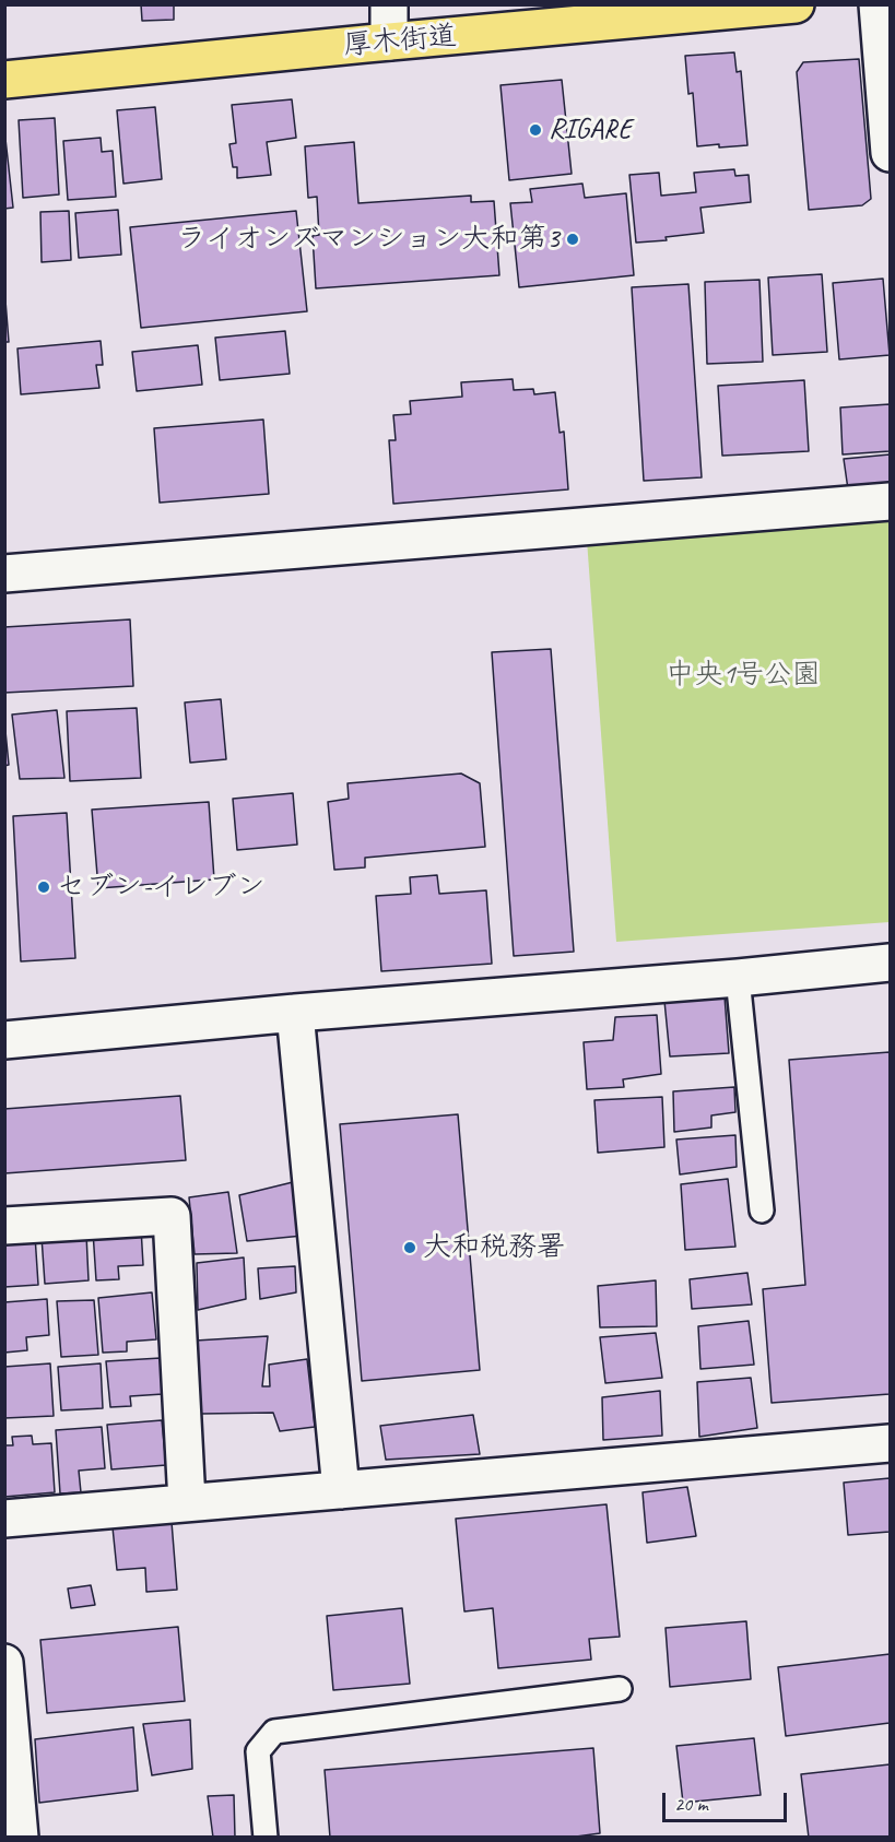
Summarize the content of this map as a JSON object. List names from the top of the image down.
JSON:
{
  "streets": {
    "main road": ["厚木街道"]
  },
  "parks": ["中央1号公園"],
  "places": [
    "RIGARE",
    "ライオンズマンション大和第3",
    "セブン-イレブン",
    "大和税務署"
  ],
  "scale_bar": "20 m"
}
